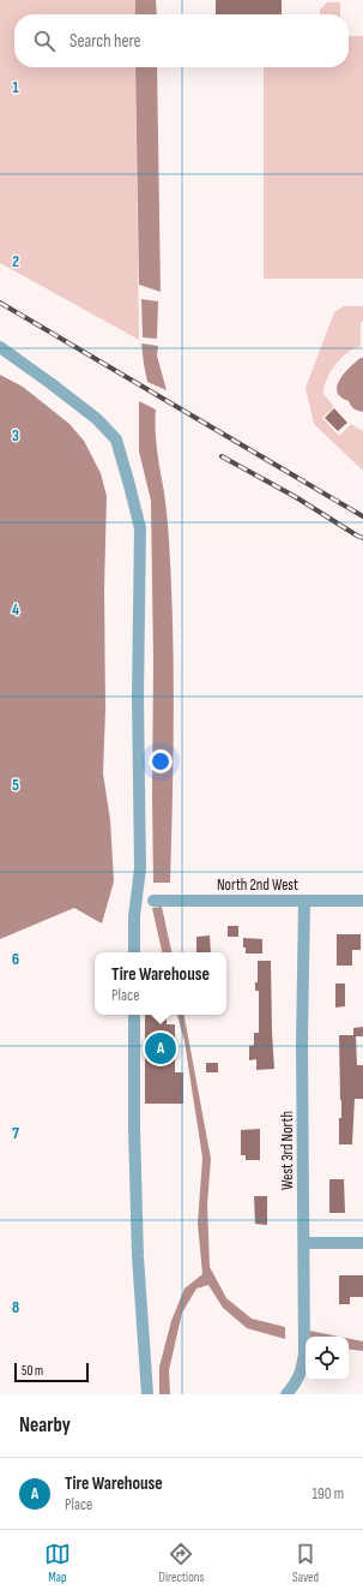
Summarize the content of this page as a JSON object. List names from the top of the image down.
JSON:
{
  "streets": {
    "street": ["North 2nd West", "West 3rd North"]
  },
  "crossings": [
    ["North 2nd West", "West 3rd North"]
  ],
  "scale_bar": "50 m",
  "page": {
    "search": "Search here",
    "popup": ["Tire Warehouse", "Place"],
    "pins": "A",
    "scale": "50 m",
    "heading": "Nearby",
    "list": [
      {
        "mark": "A",
        "name": "Tire Warehouse",
        "note": "Place",
        "value": "190 m"
      }
    ],
    "nav": ["Map", "Directions", "Saved"]
  },
  "grid": {
    "rows": [
      "1",
      "2",
      "3",
      "4",
      "5",
      "6",
      "7",
      "8"
    ]
  }
}
